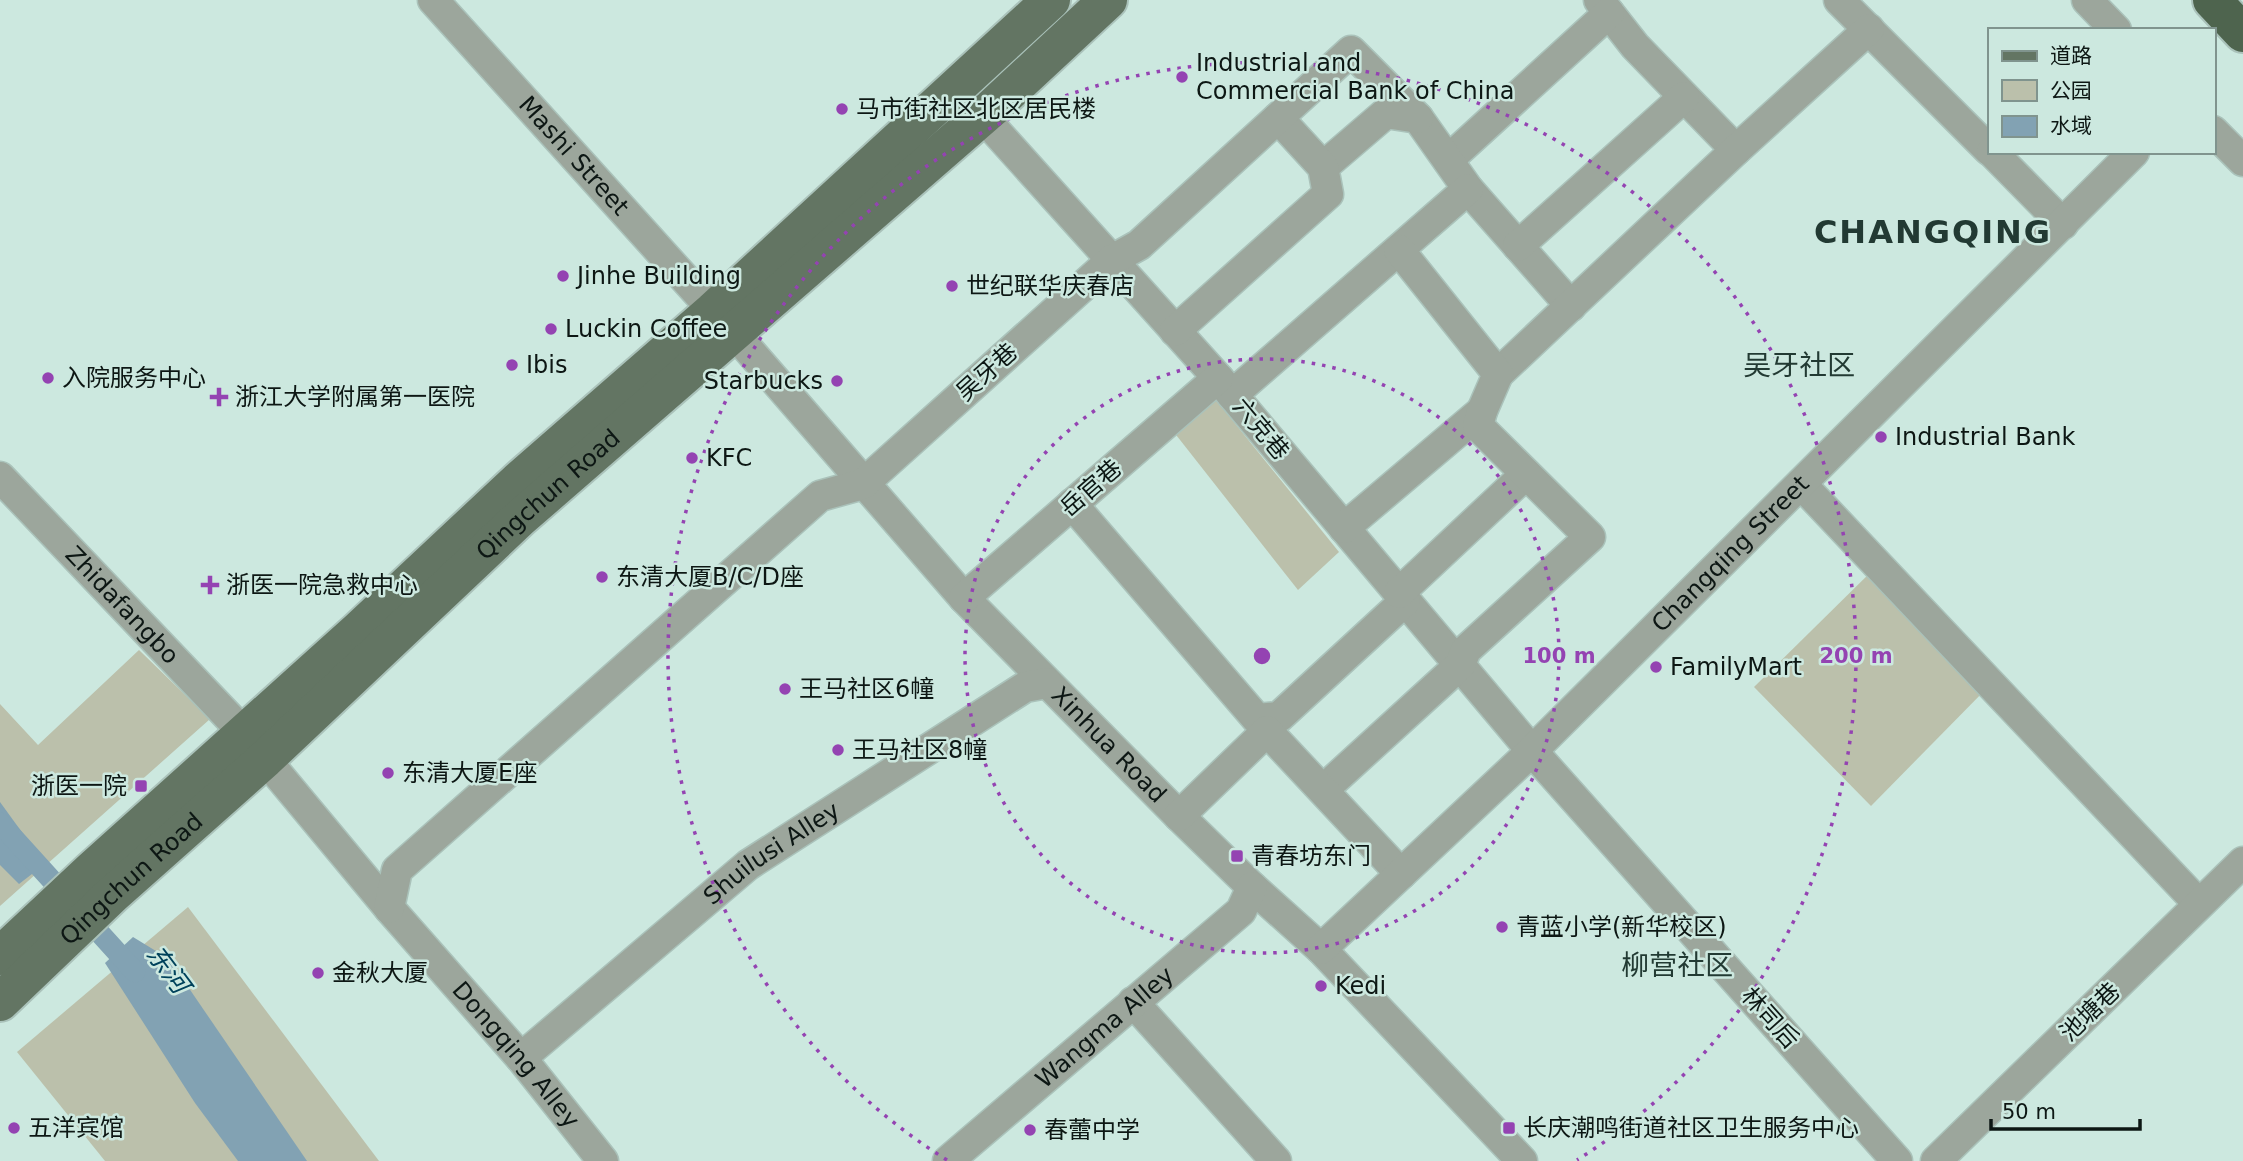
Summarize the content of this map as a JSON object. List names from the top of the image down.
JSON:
{
  "streets": {
    "main road": ["Qingchun Road"],
    "street": [
      "Mashi Street",
      "吴牙巷",
      "六克巷",
      "岳官巷",
      "Changqing Street",
      "Zhidafangbo",
      "Xinhua Road",
      "Shuilusi Alley",
      "池塘巷",
      "林司后",
      "Wangma Alley",
      "Dongqing Alley"
    ]
  },
  "crossings": [
    ["Mashi Street", "Qingchun Road"],
    ["Mashi Street", "Xinhua Road"],
    ["吴牙巷", "六克巷"],
    ["吴牙巷", "Xinhua Road"],
    ["六克巷", "岳官巷"],
    ["六克巷", "Qingchun Road"],
    ["六克巷", "Changqing Street"],
    ["六克巷", "林司后"],
    ["岳官巷", "Xinhua Road"],
    ["Qingchun Road", "Zhidafangbo"],
    ["Qingchun Road", "Xinhua Road"],
    ["Qingchun Road", "Dongqing Alley"],
    ["Changqing Street", "Xinhua Road"],
    ["Changqing Street", "林司后"],
    ["Zhidafangbo", "Dongqing Alley"],
    ["Xinhua Road", "Shuilusi Alley"],
    ["Xinhua Road", "Wangma Alley"],
    ["Shuilusi Alley", "Dongqing Alley"]
  ],
  "districts": ["CHANGQING", "吴牙社区", "柳营社区"],
  "water": ["东河"],
  "places": {
    "other": [
      "Industrial and Commercial Bank of China",
      "马市街社区北区居民楼",
      "Jinhe Building",
      "世纪联华庆春店",
      "Luckin Coffee",
      "Ibis",
      "入院服务中心",
      "Starbucks",
      "Industrial Bank",
      "KFC",
      "东清大厦B/C/D座",
      "FamilyMart",
      "王马社区6幢",
      "王马社区8幢",
      "东清大厦E座",
      "青蓝小学(新华校区)",
      "金秋大厦",
      "Kedi",
      "五洋宾馆",
      "春蕾中学"
    ],
    "health": ["浙江大学附属第一医院", "浙医一院急救中心"],
    "transit": ["浙医一院", "青春坊东门", "长庆潮鸣街道社区卫生服务中心"]
  },
  "legend": ["道路", "公园", "水域"],
  "scale_bar": "50 m",
  "rings": ["100 m", "200 m"]
}
